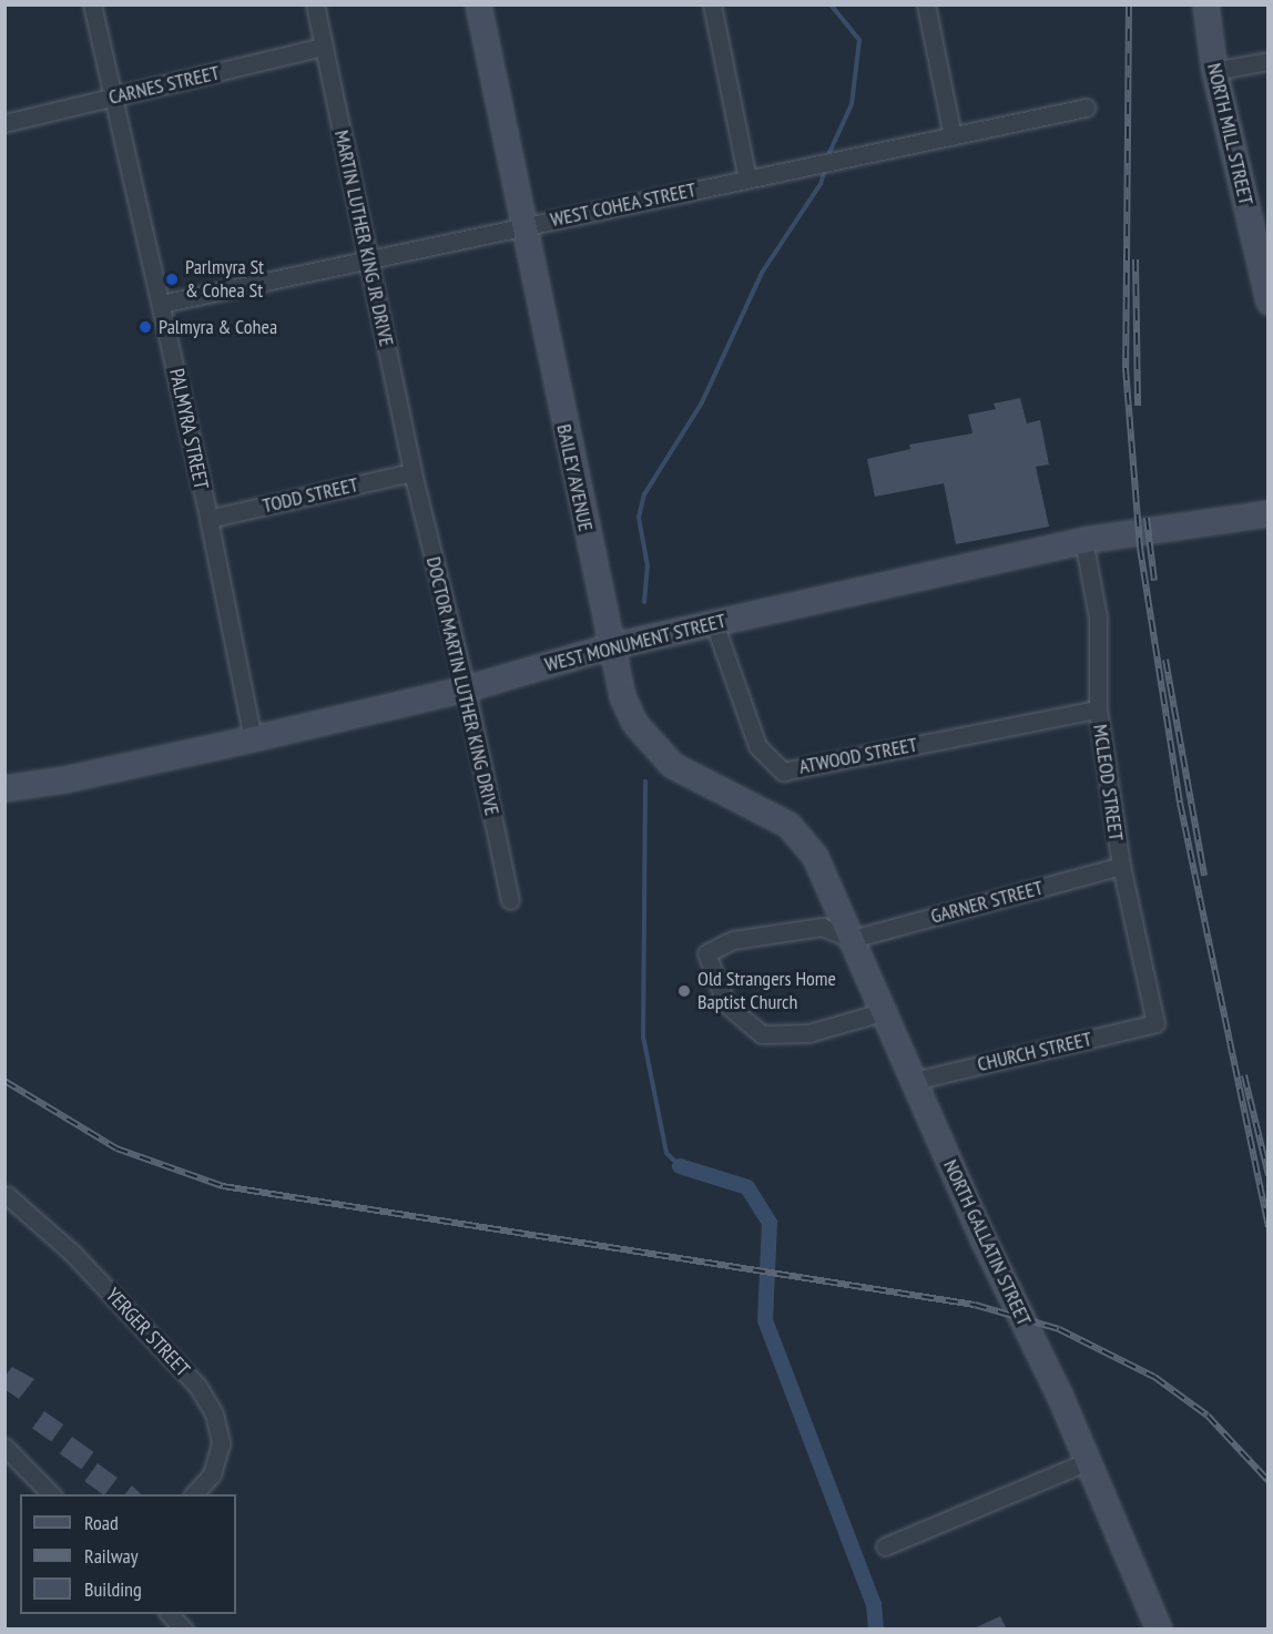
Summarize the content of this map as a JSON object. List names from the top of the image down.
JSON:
{
  "streets": {
    "main road": [
      "NORTH MILL STREET",
      "BAILEY AVENUE",
      "WEST MONUMENT STREET",
      "NORTH GALLATIN STREET"
    ],
    "street": [
      "CARNES STREET",
      "WEST COHEA STREET",
      "MARTIN LUTHER KING JR DRIVE",
      "PALMYRA STREET",
      "TODD STREET",
      "DOCTOR MARTIN LUTHER KING DRIVE",
      "ATWOOD STREET",
      "MCLEOD STREET",
      "GARNER STREET",
      "CHURCH STREET",
      "YERGER STREET"
    ]
  },
  "crossings": [
    ["CARNES STREET", "MARTIN LUTHER KING JR DRIVE"],
    ["CARNES STREET", "PALMYRA STREET"],
    ["WEST COHEA STREET", "MARTIN LUTHER KING JR DRIVE"],
    ["WEST COHEA STREET", "PALMYRA STREET"],
    ["WEST COHEA STREET", "BAILEY AVENUE"],
    ["MARTIN LUTHER KING JR DRIVE", "TODD STREET"],
    ["MARTIN LUTHER KING JR DRIVE", "DOCTOR MARTIN LUTHER KING DRIVE"],
    ["PALMYRA STREET", "TODD STREET"],
    ["PALMYRA STREET", "WEST MONUMENT STREET"],
    ["BAILEY AVENUE", "WEST MONUMENT STREET"],
    ["BAILEY AVENUE", "NORTH GALLATIN STREET"],
    ["TODD STREET", "DOCTOR MARTIN LUTHER KING DRIVE"],
    ["WEST MONUMENT STREET", "DOCTOR MARTIN LUTHER KING DRIVE"],
    ["WEST MONUMENT STREET", "ATWOOD STREET"],
    ["WEST MONUMENT STREET", "MCLEOD STREET"],
    ["ATWOOD STREET", "MCLEOD STREET"],
    ["MCLEOD STREET", "GARNER STREET"],
    ["MCLEOD STREET", "CHURCH STREET"],
    ["GARNER STREET", "NORTH GALLATIN STREET"],
    ["CHURCH STREET", "NORTH GALLATIN STREET"]
  ],
  "places": ["Parlmyra St & Cohea St", "Palmyra & Cohea", "Old Strangers Home Baptist Church"],
  "legend": ["Road", "Railway", "Building"]
}
